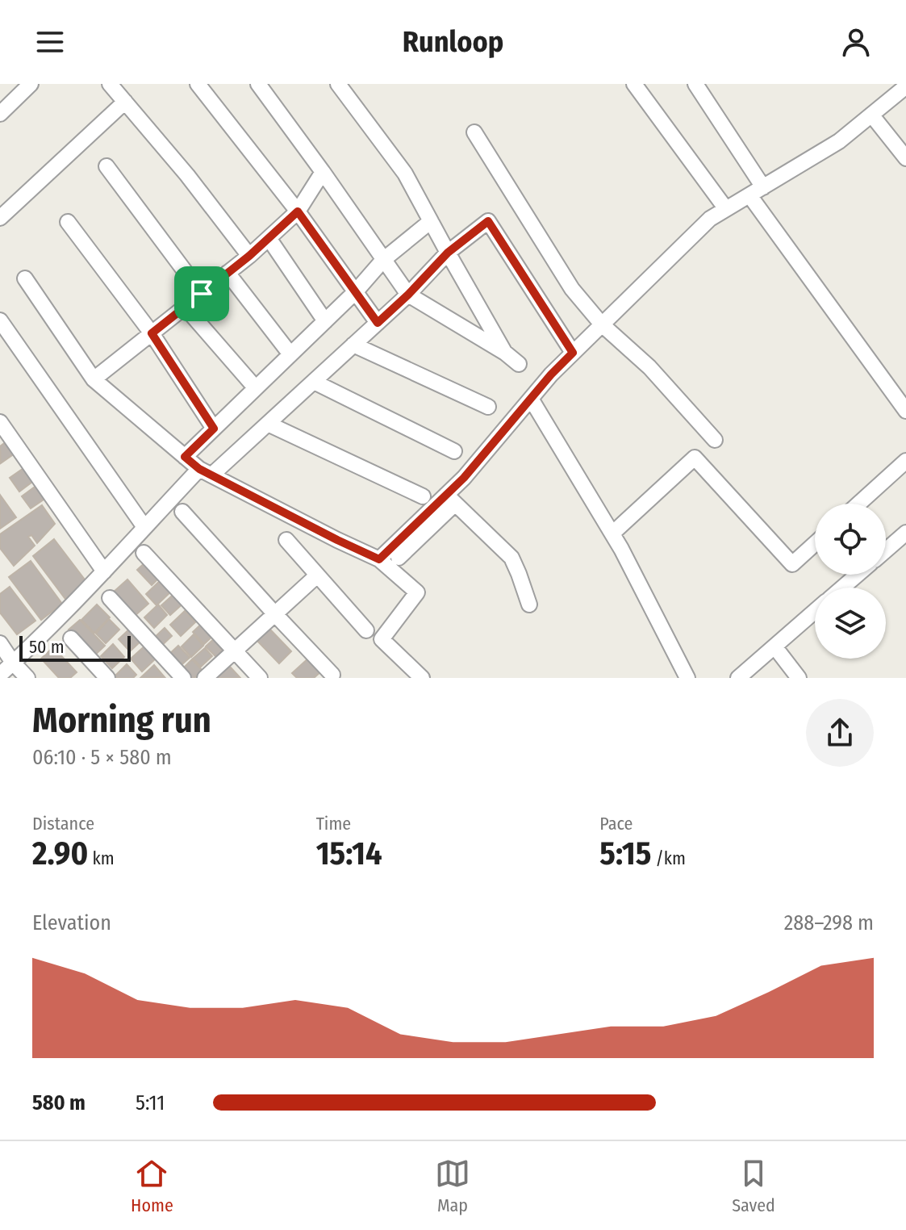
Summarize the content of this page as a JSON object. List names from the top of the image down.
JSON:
{
  "scale_bar": "50 m",
  "page": {
    "header": "Runloop",
    "scale": "50 m",
    "heading": ["Morning run", "06:10 · 5 × 580 m"],
    "stats": [
      ["Distance", "2.90 km"],
      ["Time", "15:14"],
      ["Pace", "5:15 /km"]
    ],
    "chart": ["Elevation", "288–298 m"],
    "list": [
      {
        "name": "580 m",
        "note": "5:11"
      }
    ],
    "tabs": ["Home", "Map", "Saved"]
  }
}
